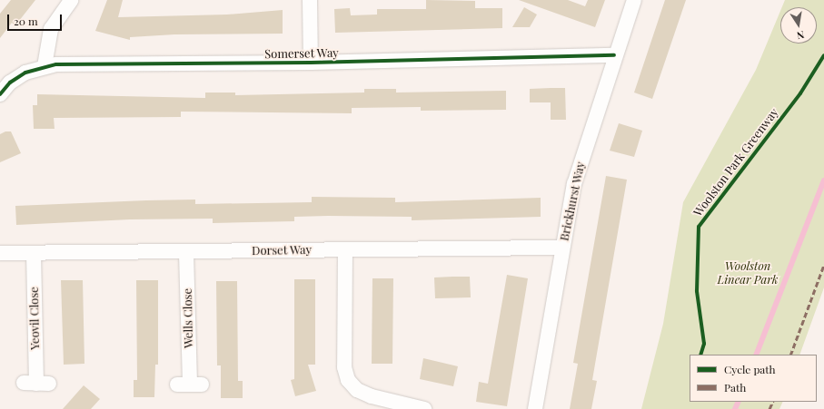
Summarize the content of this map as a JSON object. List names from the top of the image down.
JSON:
{
  "streets": {
    "street": [
      "Somerset Way",
      "Brickhurst Way",
      "Dorset Way",
      "Yeovil Close",
      "Wells Close"
    ],
    "cycle path": ["Woolston Park Greenway"]
  },
  "crossings": [
    ["Somerset Way", "Brickhurst Way"],
    ["Brickhurst Way", "Dorset Way"],
    ["Dorset Way", "Yeovil Close"],
    ["Dorset Way", "Wells Close"]
  ],
  "parks": ["Woolston Linear Park"],
  "legend": ["Cycle path", "Path"],
  "scale_bar": "20 m",
  "north": "bottom"
}
